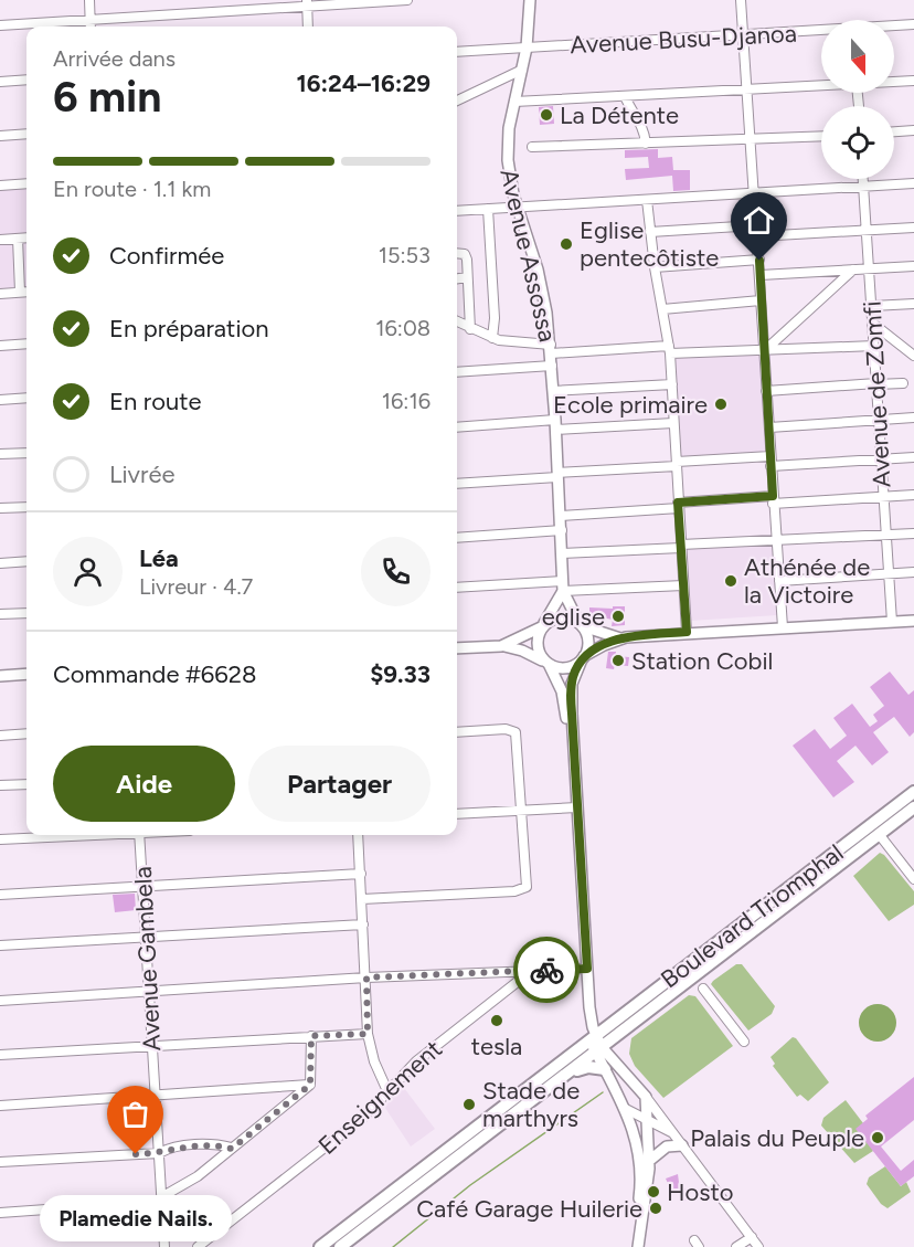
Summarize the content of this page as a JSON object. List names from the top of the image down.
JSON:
{
  "streets": {
    "highway": ["Boulevard Triomphal"],
    "main road": ["Avenue Assossa"],
    "street": [
      "Avenue Busu-Djanoa",
      "Avenue de Zomfi",
      "Avenue Gambela",
      "Enseignement"
    ]
  },
  "crossings": [
    ["Avenue Busu-Djanoa", "Avenue Assossa"]
  ],
  "places": [
    "La Détente",
    "Eglise pentecôtiste",
    "Ecole primaire",
    "Athénée de la Victoire",
    "eglise",
    "Station Cobil",
    "tesla",
    "Stade de marthyrs",
    "Palais du Peuple",
    "Plamedie Nails.",
    "Hosto",
    "Café Garage Huilerie"
  ],
  "north": "bottom",
  "page": {
    "heading": ["6 min", "Arrivée dans", "16:24–16:29"],
    "panel": [
      "Léa",
      "Livreur · 4.7",
      "Commande #6628",
      "$9.33"
    ],
    "bar": "En route · 1.1 km",
    "list": [
      ["Confirmée", "15:53"],
      ["En préparation", "16:08"],
      ["En route", "16:16"],
      "Livrée"
    ],
    "buttons": ["Aide", "Partager"],
    "bubble": "Plamedie Nails."
  }
}
